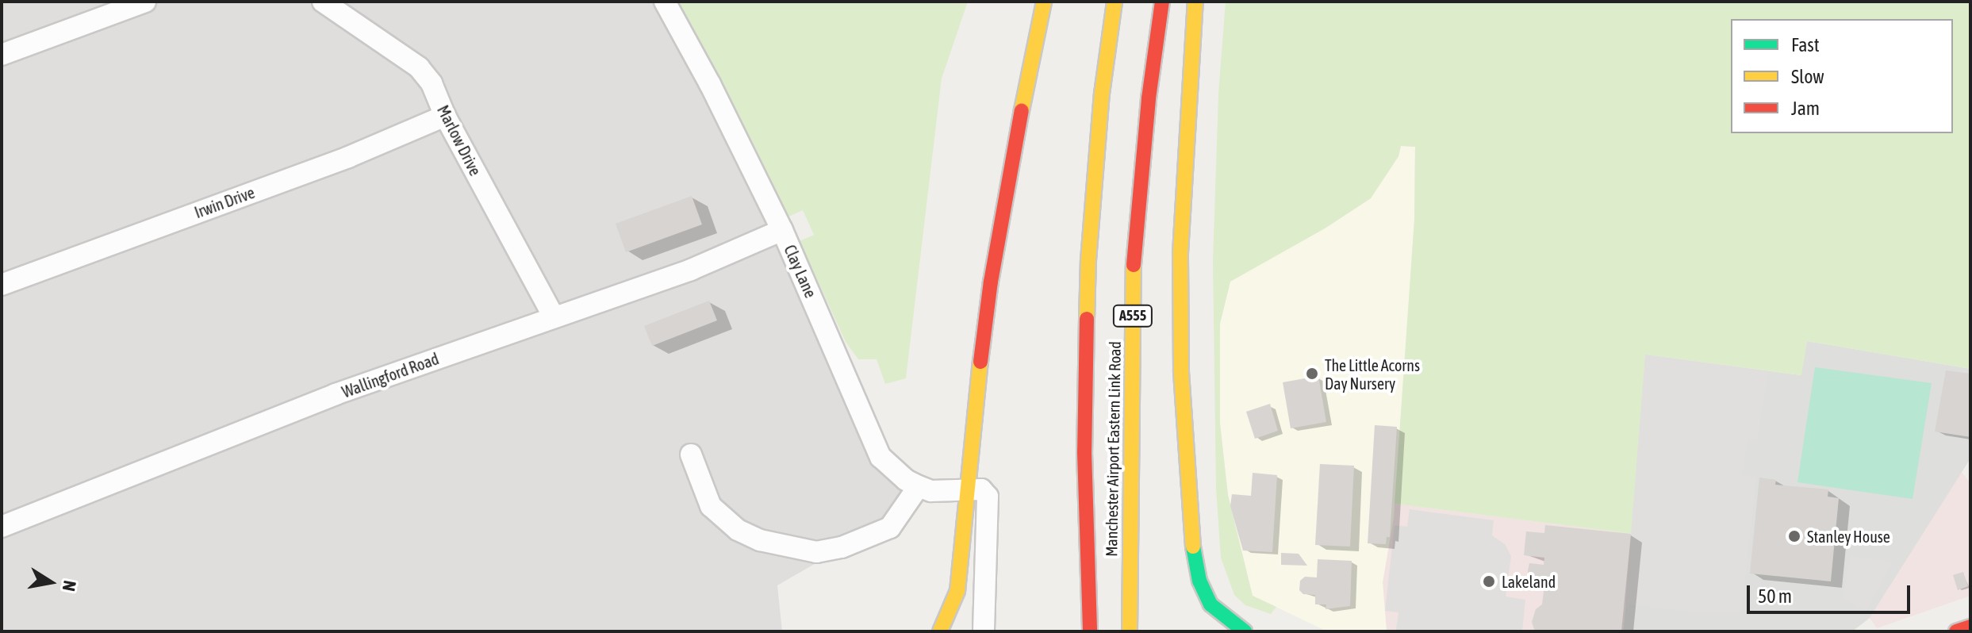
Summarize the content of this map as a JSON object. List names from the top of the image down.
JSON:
{
  "streets": {
    "main road": ["A555", "Manchester Airport Eastern Link Road"],
    "street": [
      "Marlow Drive",
      "Irwin Drive",
      "Clay Lane",
      "Wallingford Road"
    ]
  },
  "crossings": [
    ["Marlow Drive", "Irwin Drive"],
    ["Marlow Drive", "Wallingford Road"],
    ["Clay Lane", "Wallingford Road"]
  ],
  "places": ["The Little Acorns Day Nursery", "Stanley House", "Lakeland"],
  "legend": ["Fast", "Slow", "Jam"],
  "scale_bar": "50 m",
  "north": "right"
}
